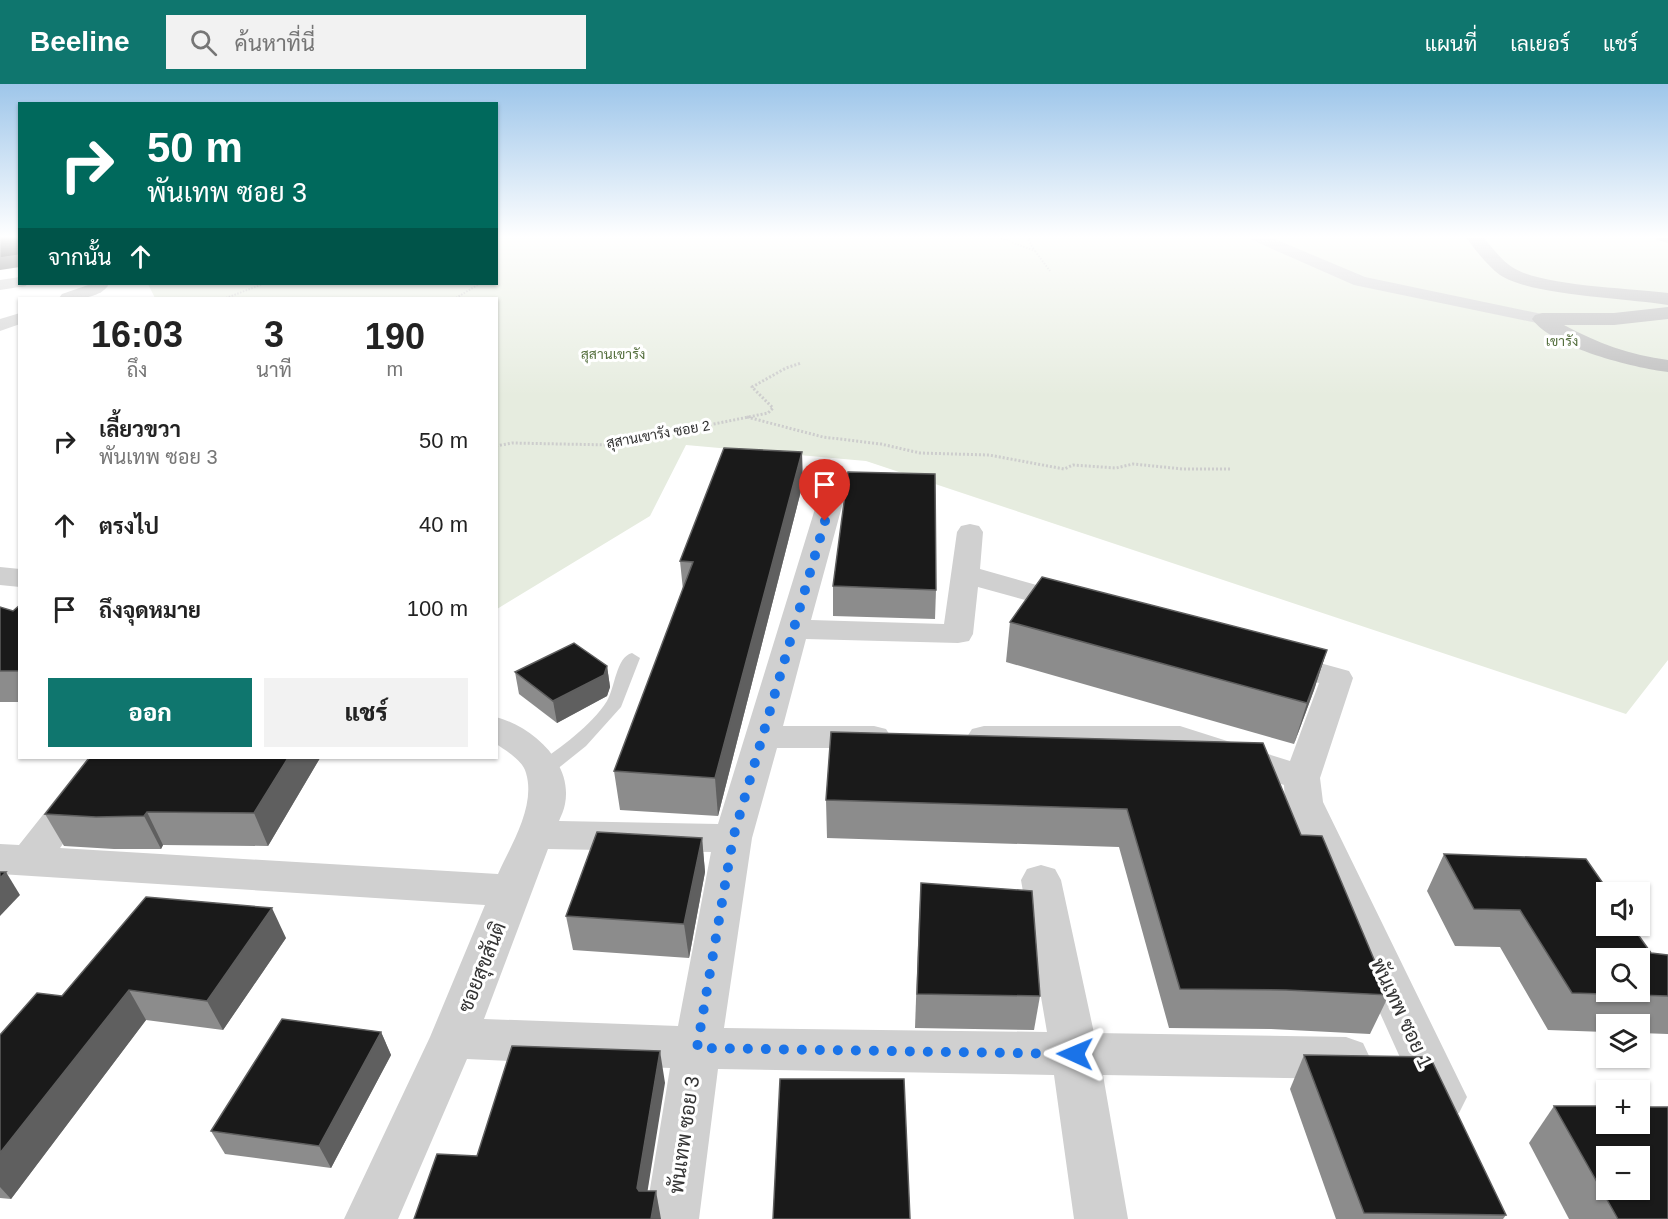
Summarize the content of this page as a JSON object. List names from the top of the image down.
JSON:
{
  "streets": {
    "street": ["ซอยสุขสันติ", "พันเทพ ซอย 1", "พันเทพ ซอย 3"],
    "path": ["สุสานเขารัง ซอย 2"]
  },
  "parks": ["เขารัง", "สุสานเขารัง"],
  "page": {
    "header": "Beeline",
    "search": "ค้นหาที่นี่",
    "nav": ["แผนที่", "เลเยอร์", "แชร์"],
    "turn": ["50 m", "พันเทพ ซอย 3"],
    "then": "จากนั้น",
    "eta": [
      "16:03",
      "ถึง",
      "3",
      "นาที",
      "190",
      "m"
    ],
    "list": [
      {
        "name": "เลี้ยวขวา",
        "note": "พันเทพ ซอย 3",
        "value": "50 m"
      },
      {
        "name": "ตรงไป",
        "value": "40 m"
      },
      {
        "name": "ถึงจุดหมาย",
        "value": "100 m"
      }
    ],
    "buttons": ["ออก", "แชร์"],
    "map_buttons": ["+", "−"]
  }
}
